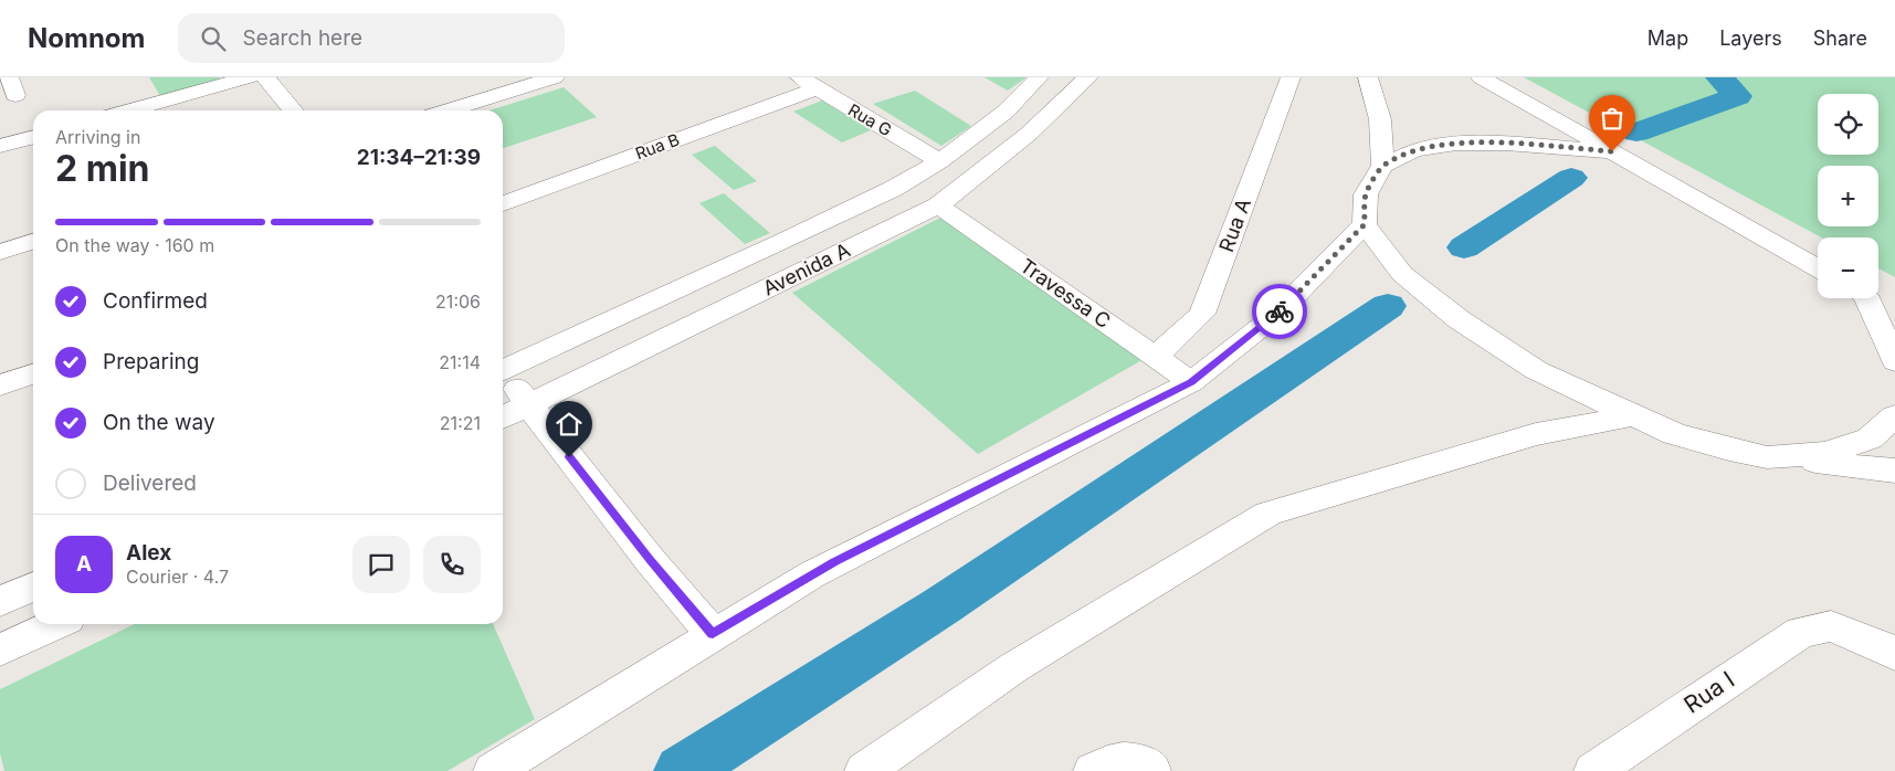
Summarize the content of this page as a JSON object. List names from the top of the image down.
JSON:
{
  "streets": {
    "street": [
      "Rua G",
      "Rua B",
      "Rua A",
      "Avenida A",
      "Travessa C",
      "Rua I"
    ]
  },
  "crossings": [
    ["Rua G", "Rua B"],
    ["Rua G", "Avenida A"],
    ["Rua A", "Travessa C"],
    ["Avenida A", "Travessa C"]
  ],
  "page": {
    "header": "Nomnom",
    "search": "Search here",
    "nav": ["Map", "Layers", "Share"],
    "map_buttons": ["+", "−"],
    "heading": ["2 min", "Arriving in", "21:34–21:39"],
    "panel": ["Alex", "Courier · 4.7"],
    "bar": "On the way · 160 m",
    "list": [
      ["Confirmed", "21:06"],
      ["Preparing", "21:14"],
      ["On the way", "21:21"],
      "Delivered"
    ],
    "round": "A"
  }
}
